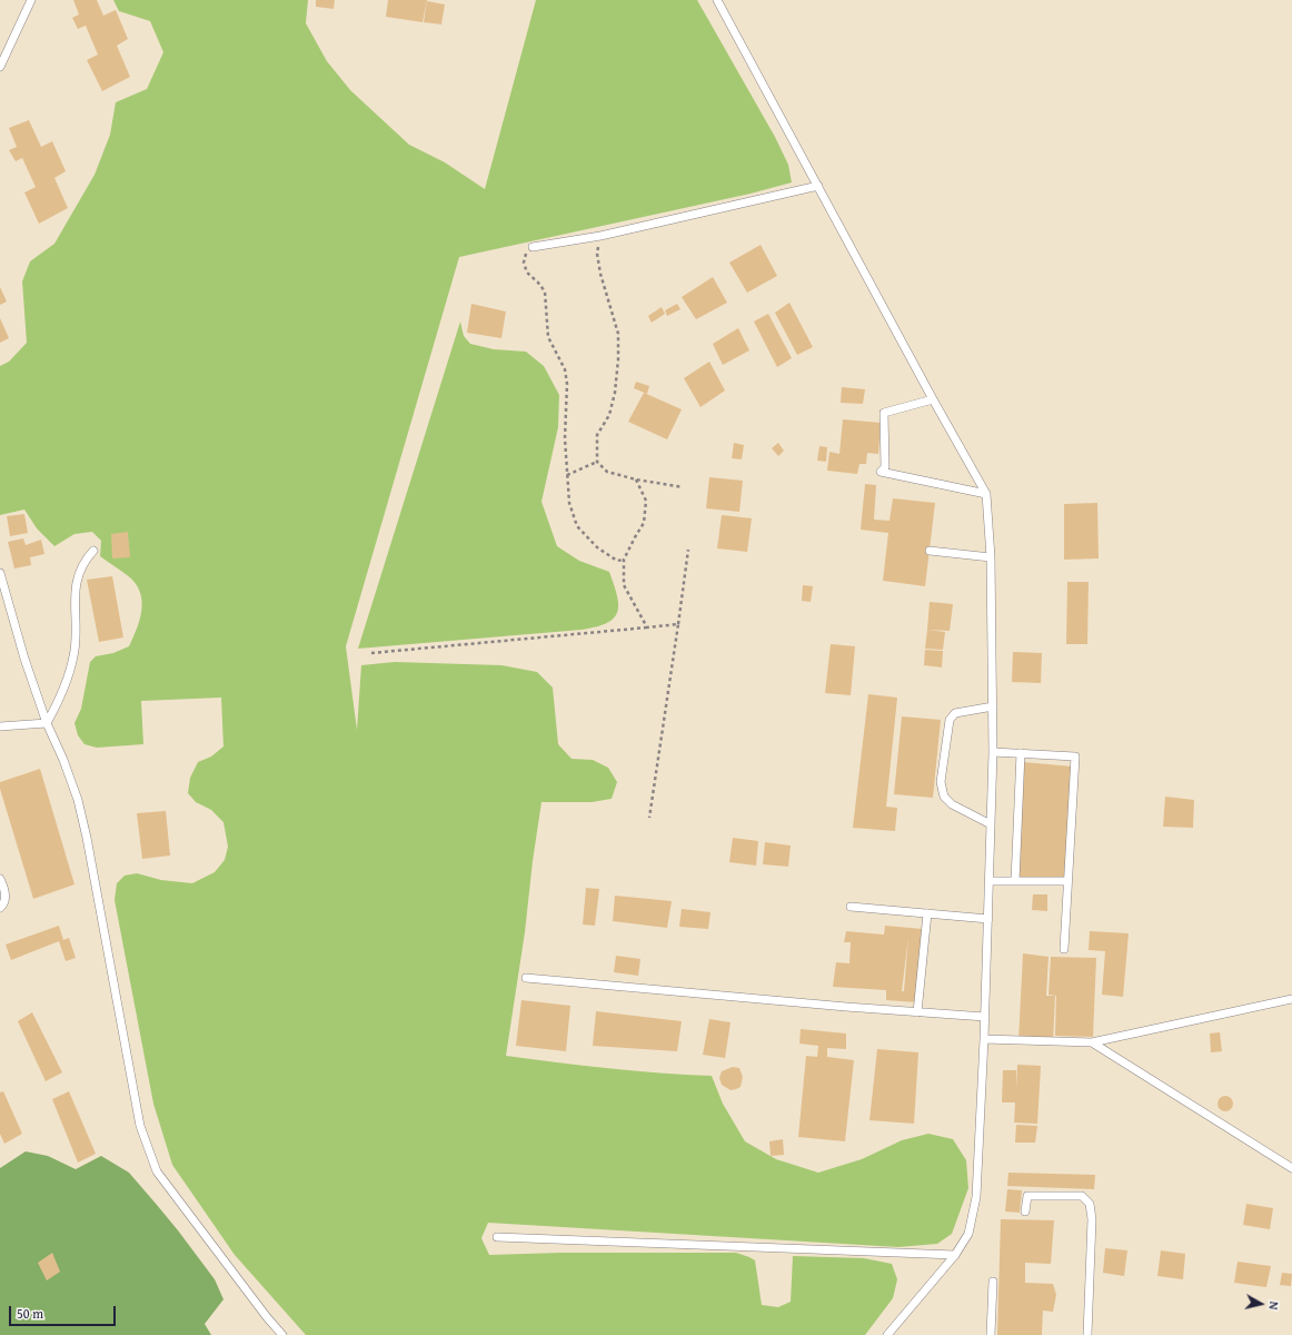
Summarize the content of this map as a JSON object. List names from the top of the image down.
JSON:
{
  "scale_bar": "50 m",
  "north": "right"
}
